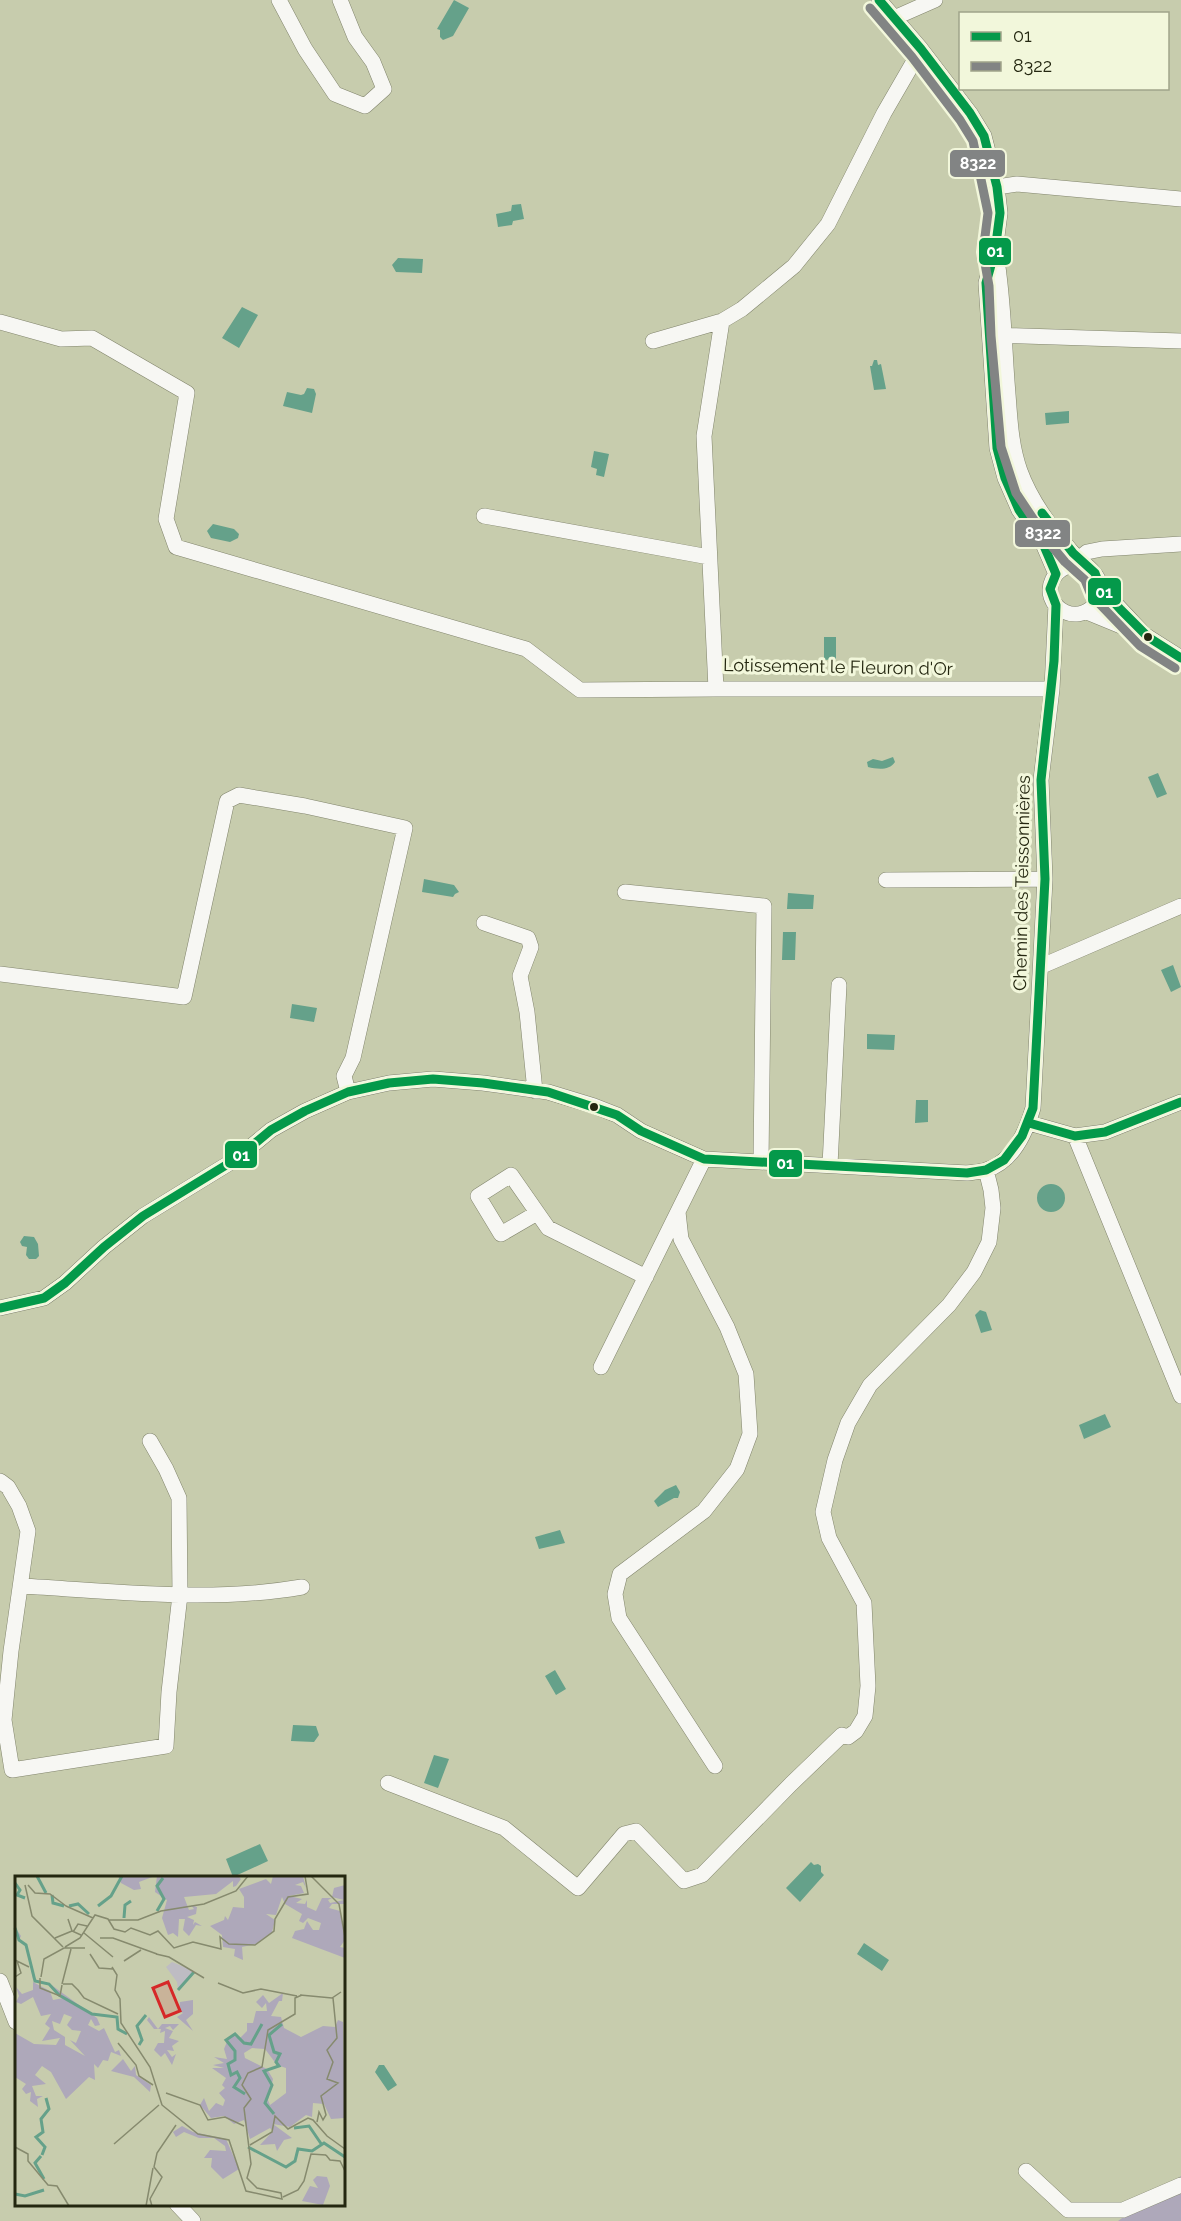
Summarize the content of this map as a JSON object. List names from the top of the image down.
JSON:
{
  "streets": {
    "street": ["Lotissement le Fleuron d'Or", "Chemin des Teissonnières"]
  },
  "crossings": [
    ["Lotissement le Fleuron d'Or", "Chemin des Teissonnières"]
  ],
  "lines": ["transit line 01", "transit line 8322"],
  "legend": ["01", "8322"]
}
